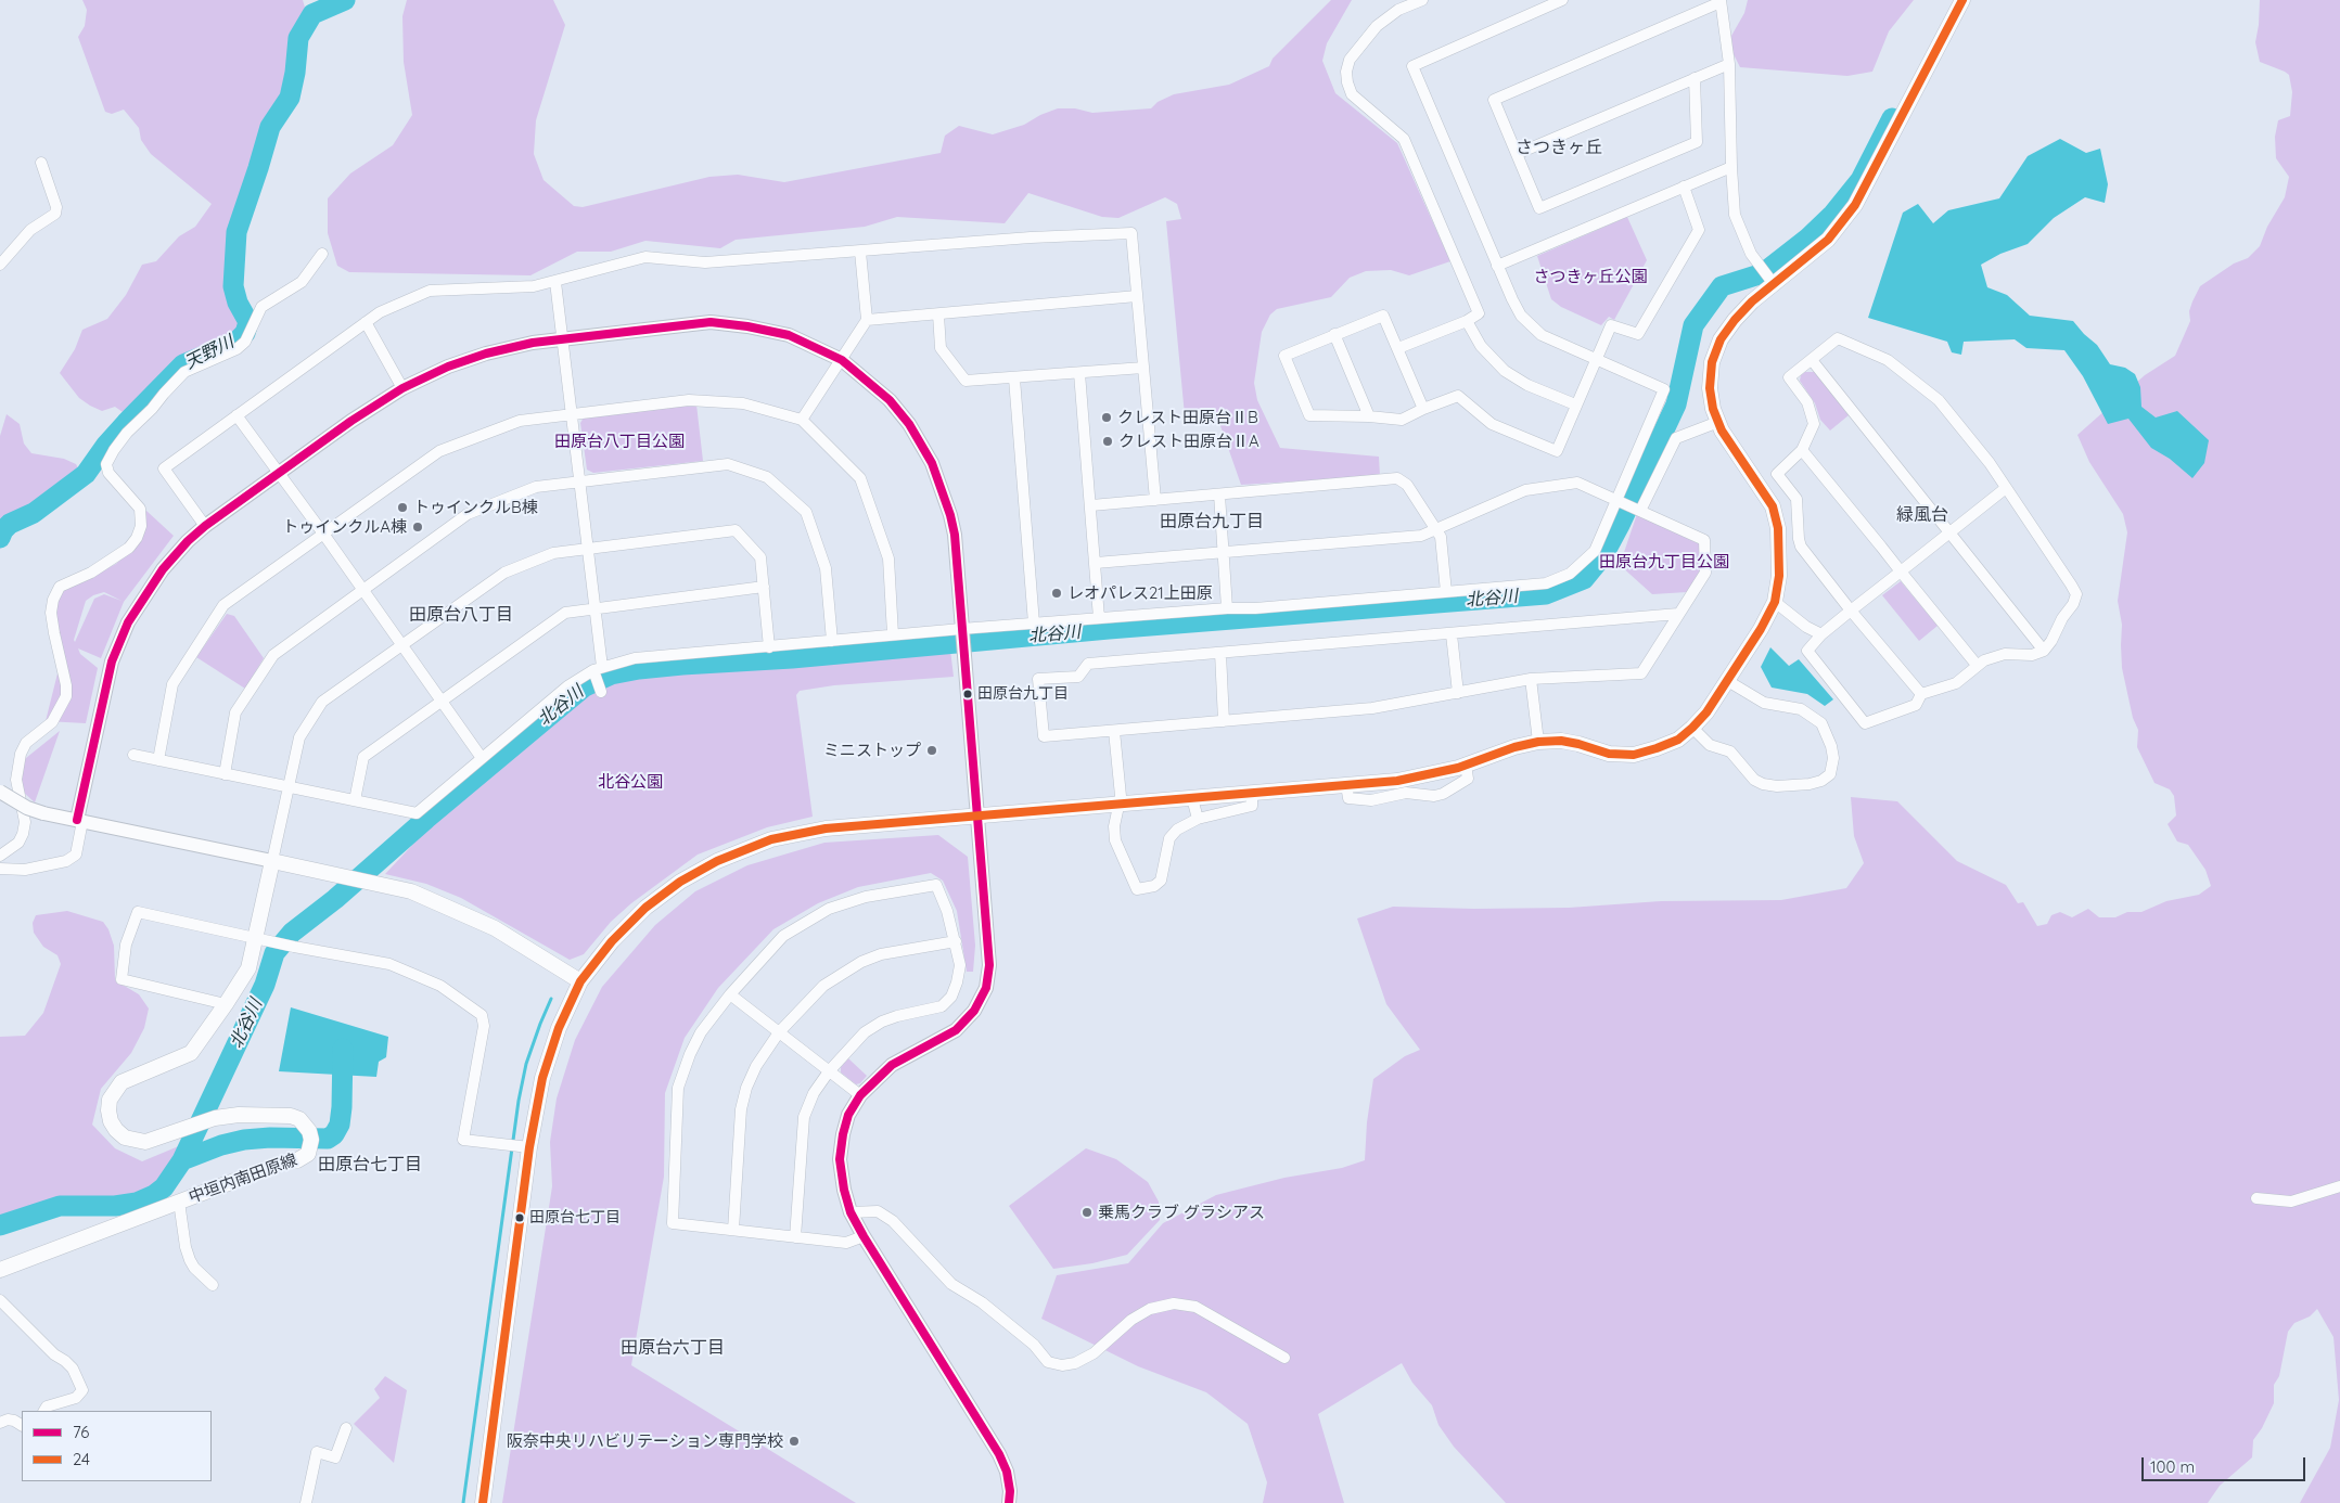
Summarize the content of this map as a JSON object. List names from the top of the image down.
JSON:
{
  "streets": {
    "main road": ["中垣内南田原線"]
  },
  "districts": [
    "さつきヶ丘",
    "緑風台",
    "田原台九丁目",
    "田原台八丁目",
    "田原台七丁目",
    "田原台六丁目"
  ],
  "water": ["天野川", "北谷川"],
  "parks": [
    "さつきヶ丘公園",
    "田原台八丁目公園",
    "田原台九丁目公園",
    "北谷公園"
  ],
  "places": [
    "クレスト田原台ⅡB",
    "クレスト田原台ⅡA",
    "トゥインクルB棟",
    "トゥインクルA棟",
    "レオパレス21上田原",
    "田原台九丁目",
    "ミニストップ",
    "乗馬クラブ グラシアス",
    "田原台七丁目",
    "阪奈中央リハビリテーション専門学校"
  ],
  "lines": ["transit line 24", "transit line 76"],
  "legend": ["76", "24"],
  "scale_bar": "100 m"
}
